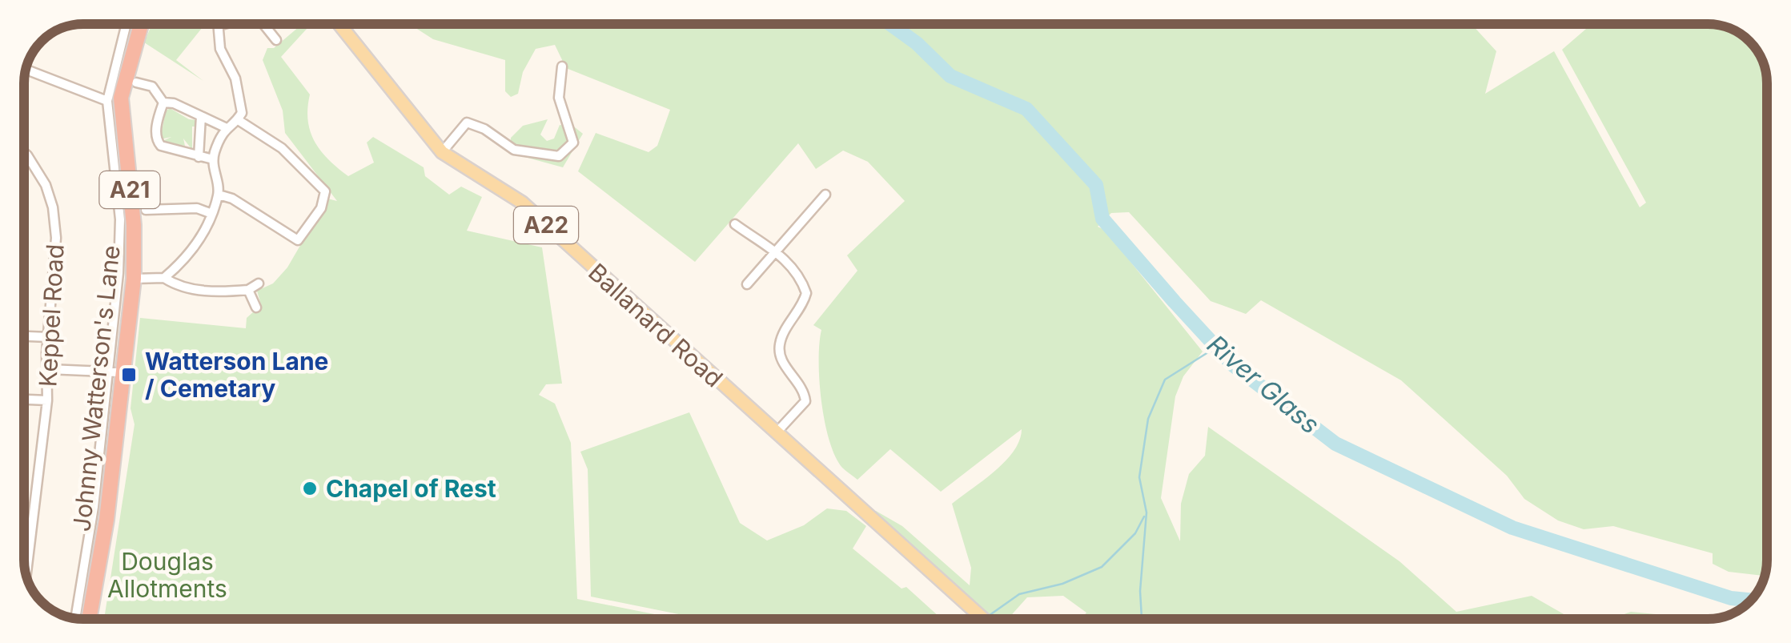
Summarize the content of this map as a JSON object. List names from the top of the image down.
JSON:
{
  "streets": {
    "highway": ["A21", "Johnny Watterson's Lane"],
    "main road": ["A22", "Ballanard Road"],
    "street": ["Keppel Road"]
  },
  "water": ["River Glass"],
  "parks": ["Douglas Allotments"],
  "places": {
    "transit": ["Watterson Lane / Cemetary"],
    "other": ["Chapel of Rest"]
  }
}
